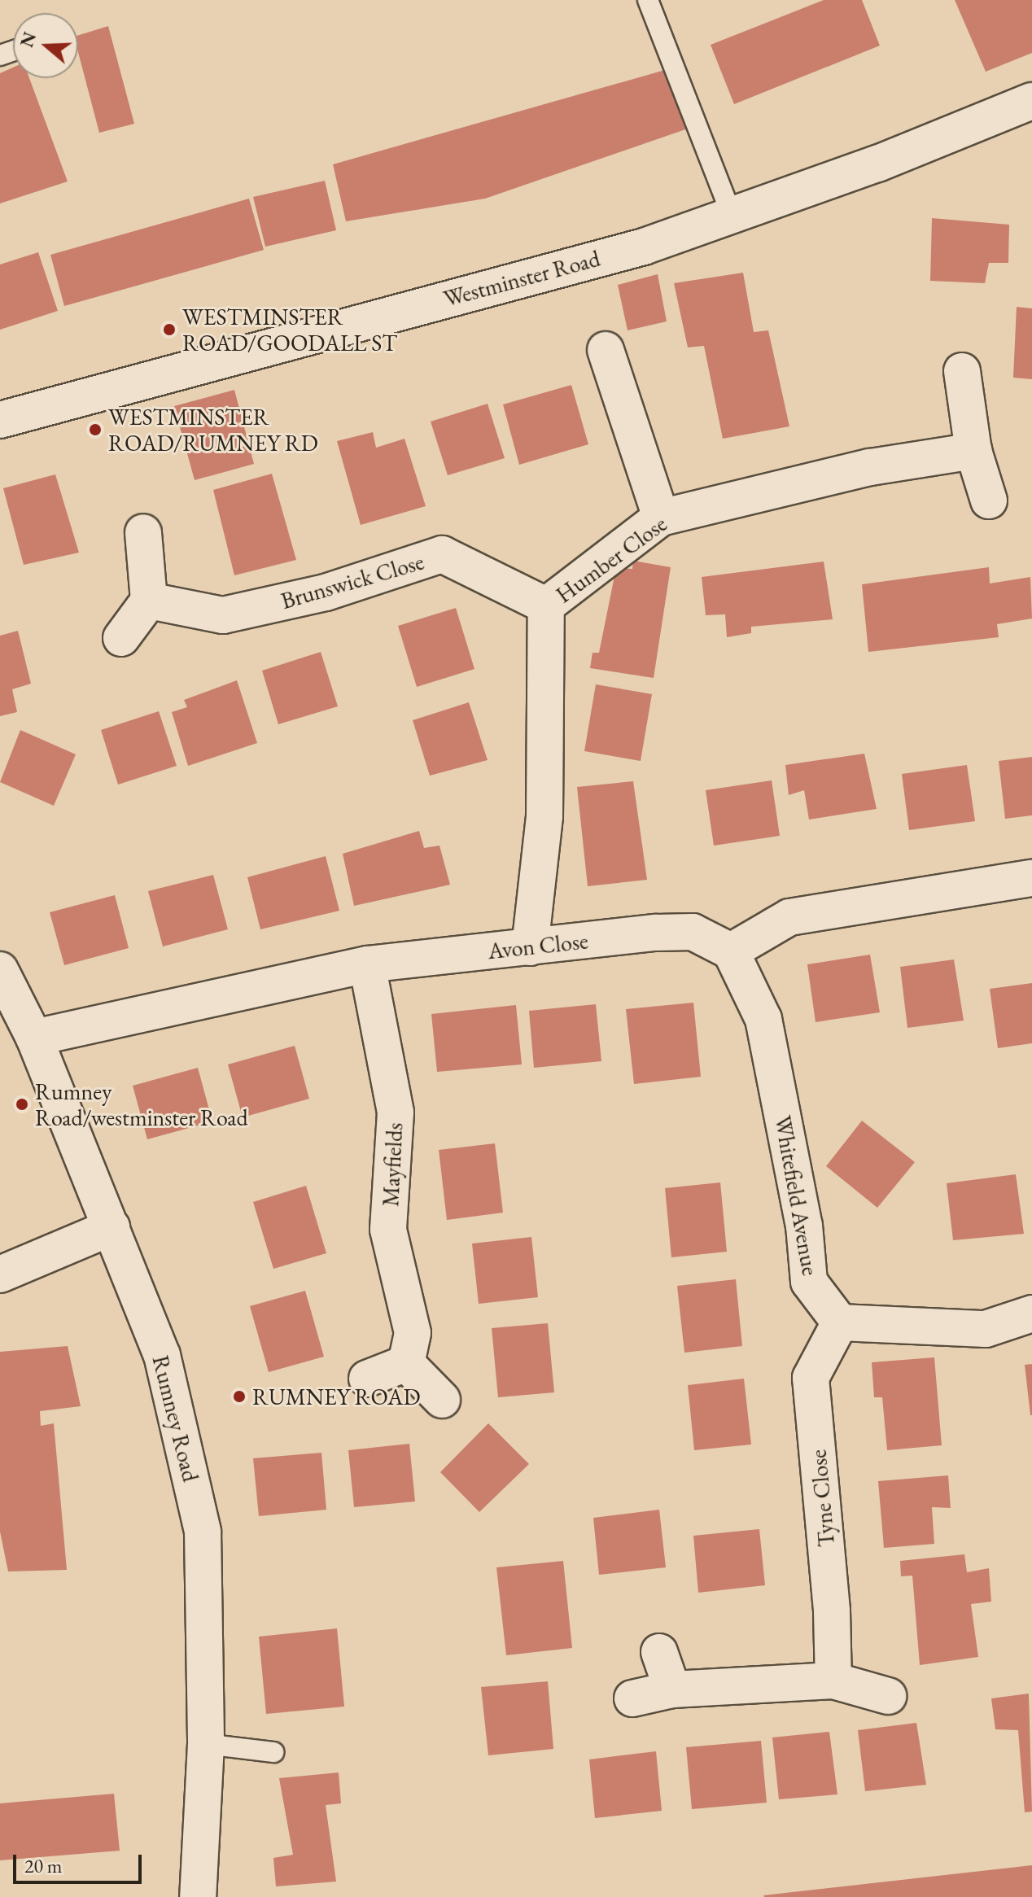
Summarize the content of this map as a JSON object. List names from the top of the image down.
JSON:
{
  "streets": {
    "street": [
      "Westminster Road",
      "Humber Close",
      "Brunswick Close",
      "Avon Close",
      "Mayfields",
      "Whitefield Avenue",
      "Rumney Road",
      "Tyne Close"
    ]
  },
  "crossings": [
    ["Humber Close", "Brunswick Close"],
    ["Humber Close", "Avon Close"],
    ["Avon Close", "Mayfields"],
    ["Avon Close", "Whitefield Avenue"],
    ["Avon Close", "Rumney Road"],
    ["Whitefield Avenue", "Tyne Close"]
  ],
  "places": [
    "WESTMINSTER ROAD/GOODALL ST",
    "WESTMINSTER ROAD/RUMNEY RD",
    "Rumney Road/westminster Road",
    "RUMNEY ROAD"
  ],
  "scale_bar": "20 m",
  "north": "left"
}
